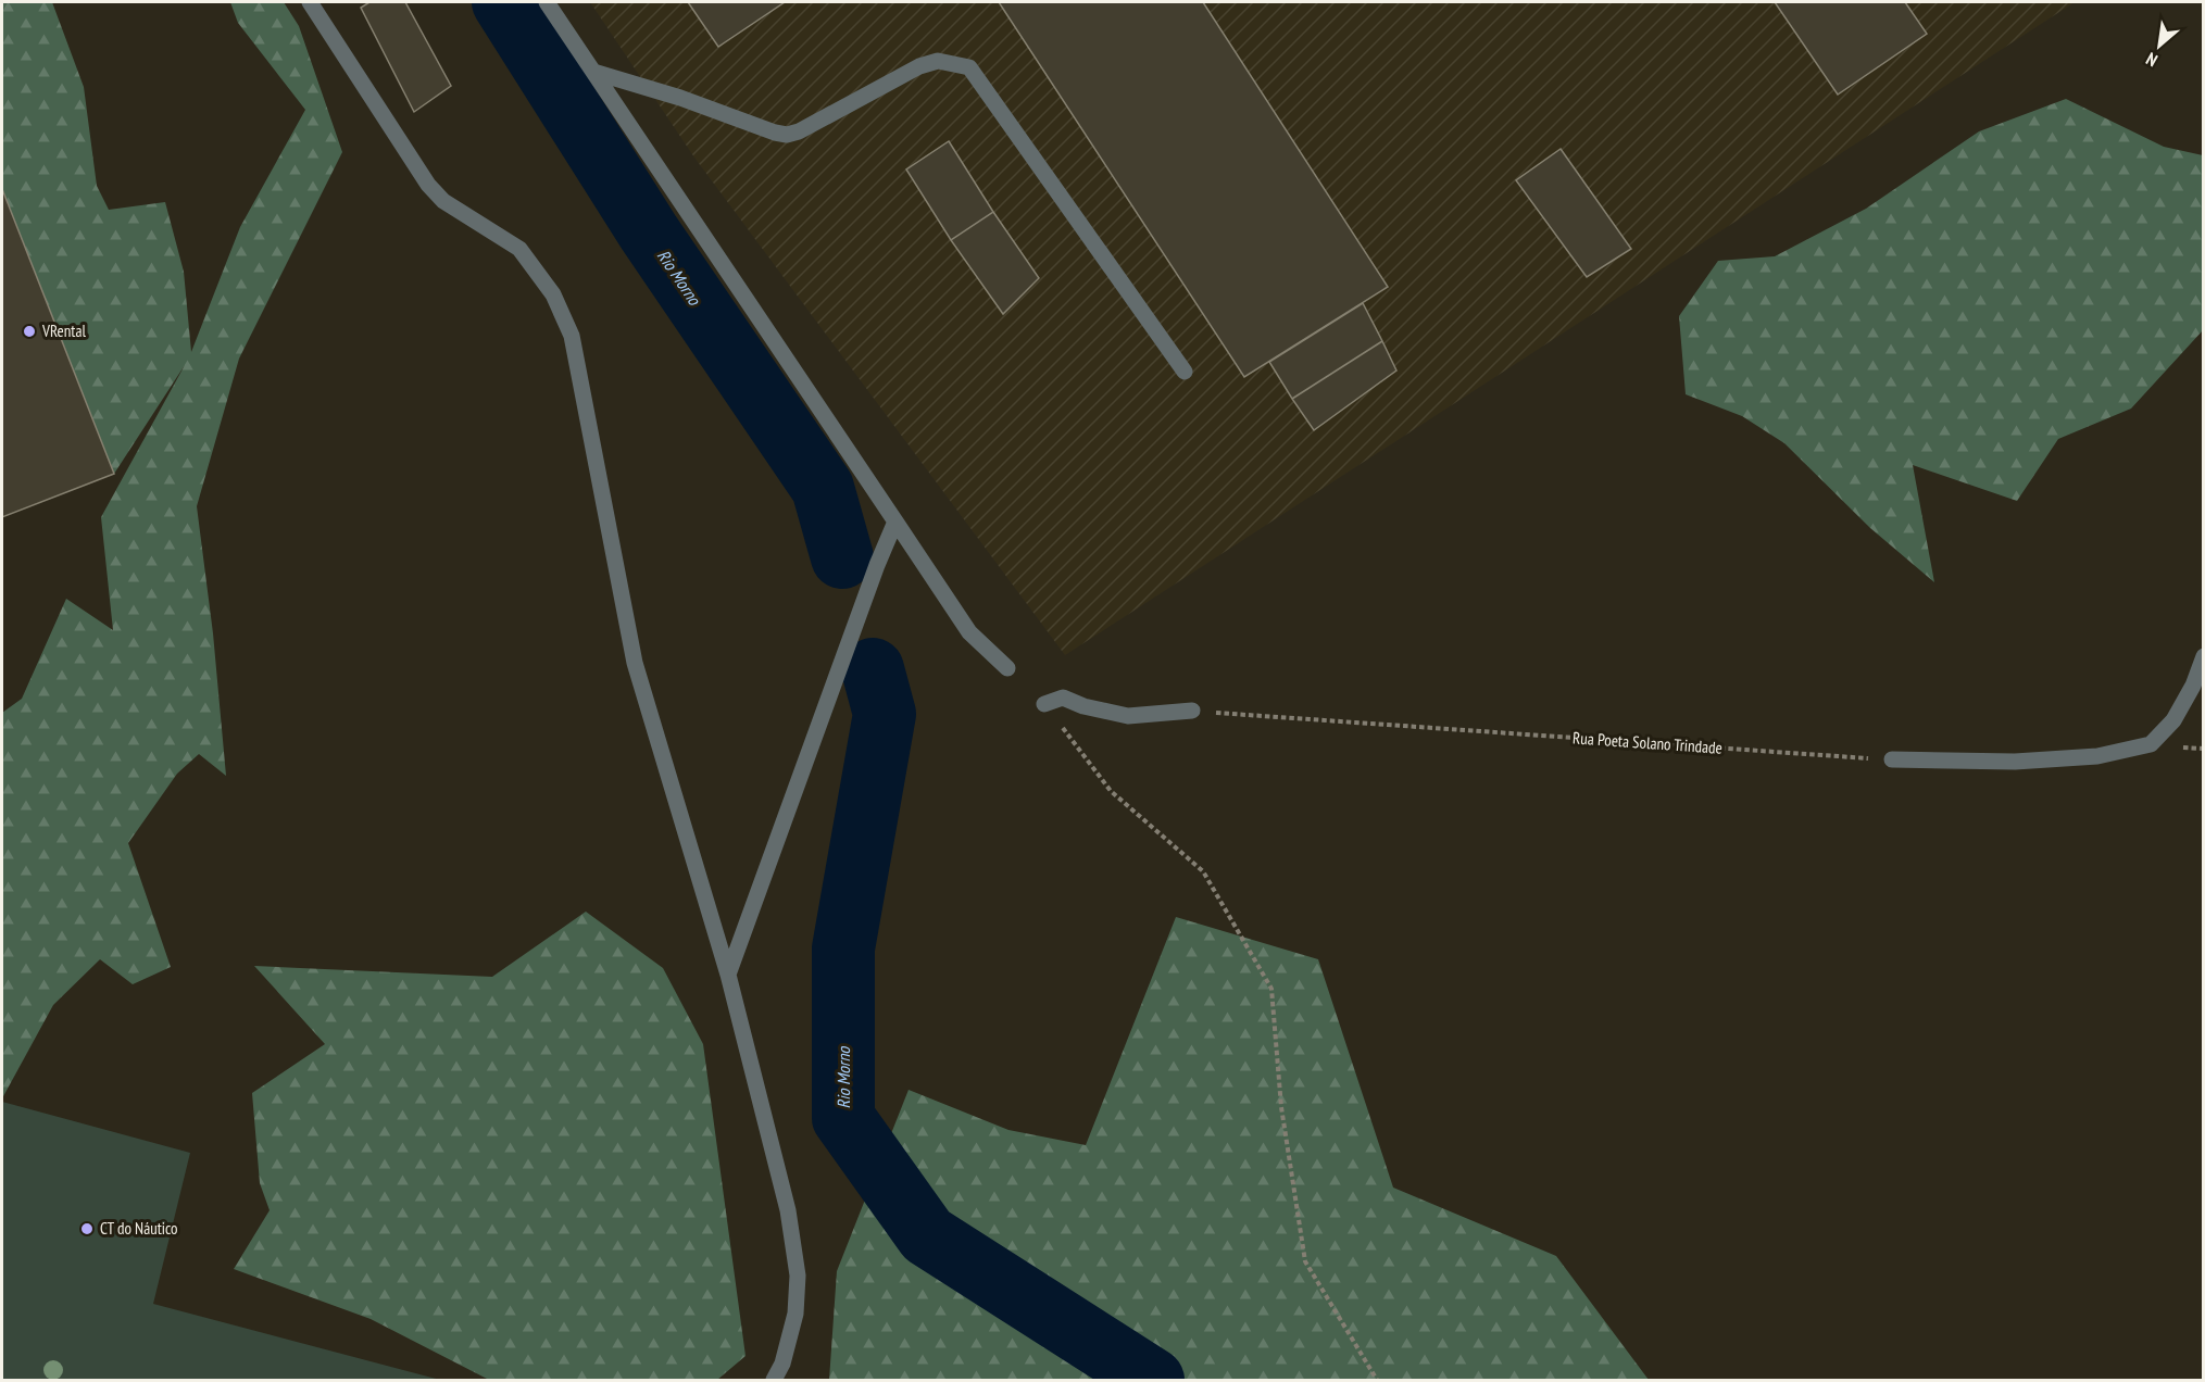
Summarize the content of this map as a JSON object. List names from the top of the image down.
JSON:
{
  "streets": {
    "path": ["Rua Poeta Solano Trindade"]
  },
  "water": ["Rio Morno"],
  "places": ["VRental", "CT do Náutico"],
  "north": "bottom left"
}
